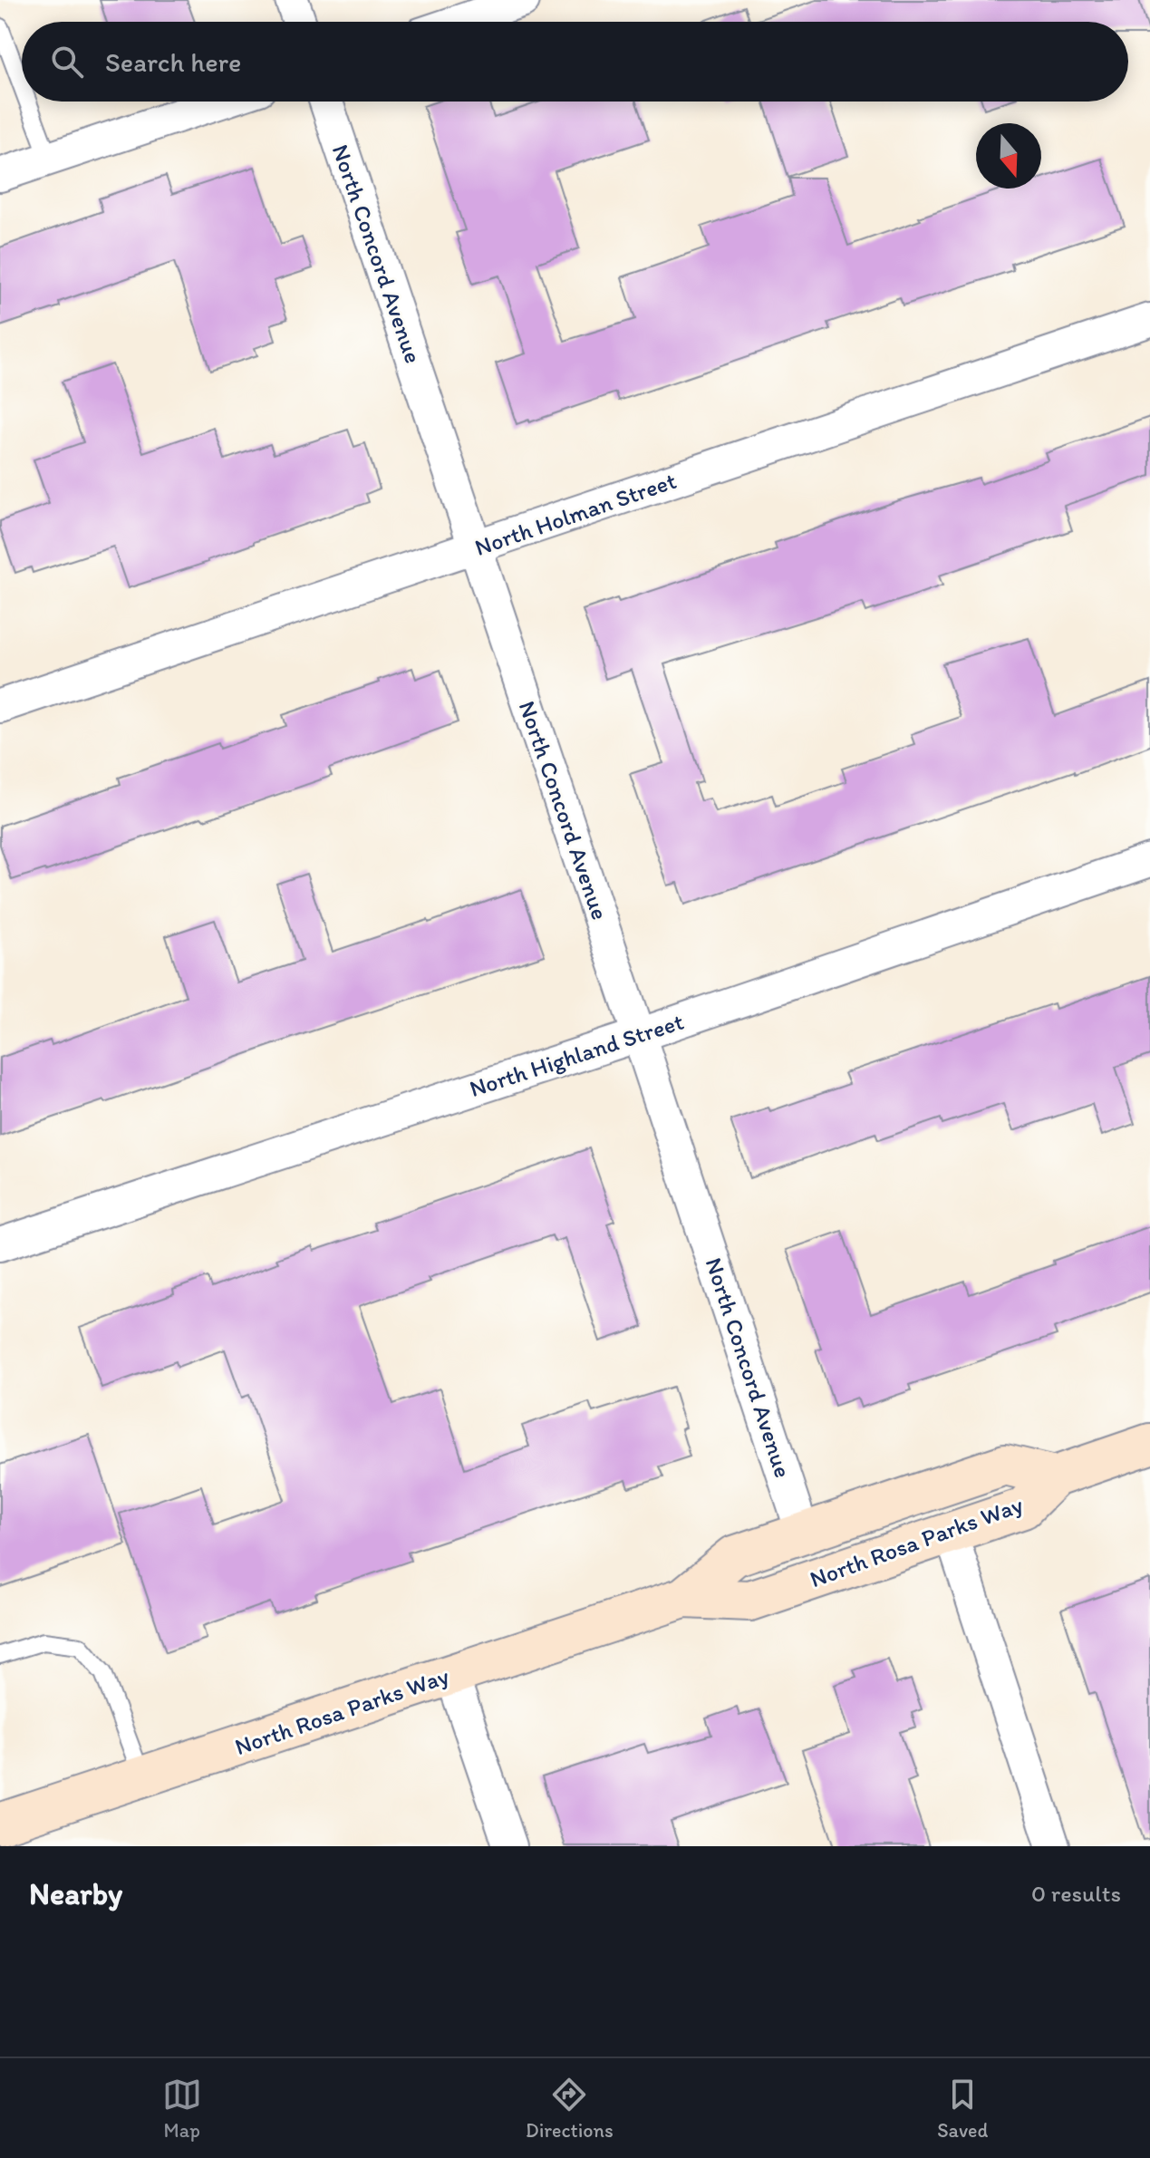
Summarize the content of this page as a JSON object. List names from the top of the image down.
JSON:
{
  "streets": {
    "main road": ["North Rosa Parks Way"],
    "street": ["North Concord Avenue", "North Holman Street", "North Highland Street"]
  },
  "crossings": [
    ["North Concord Avenue", "North Holman Street"],
    ["North Concord Avenue", "North Highland Street"],
    ["North Concord Avenue", "North Rosa Parks Way"]
  ],
  "north": "bottom",
  "page": {
    "search": "Search here",
    "heading": ["Nearby", "0 results"],
    "nav": ["Map", "Directions", "Saved"]
  }
}
